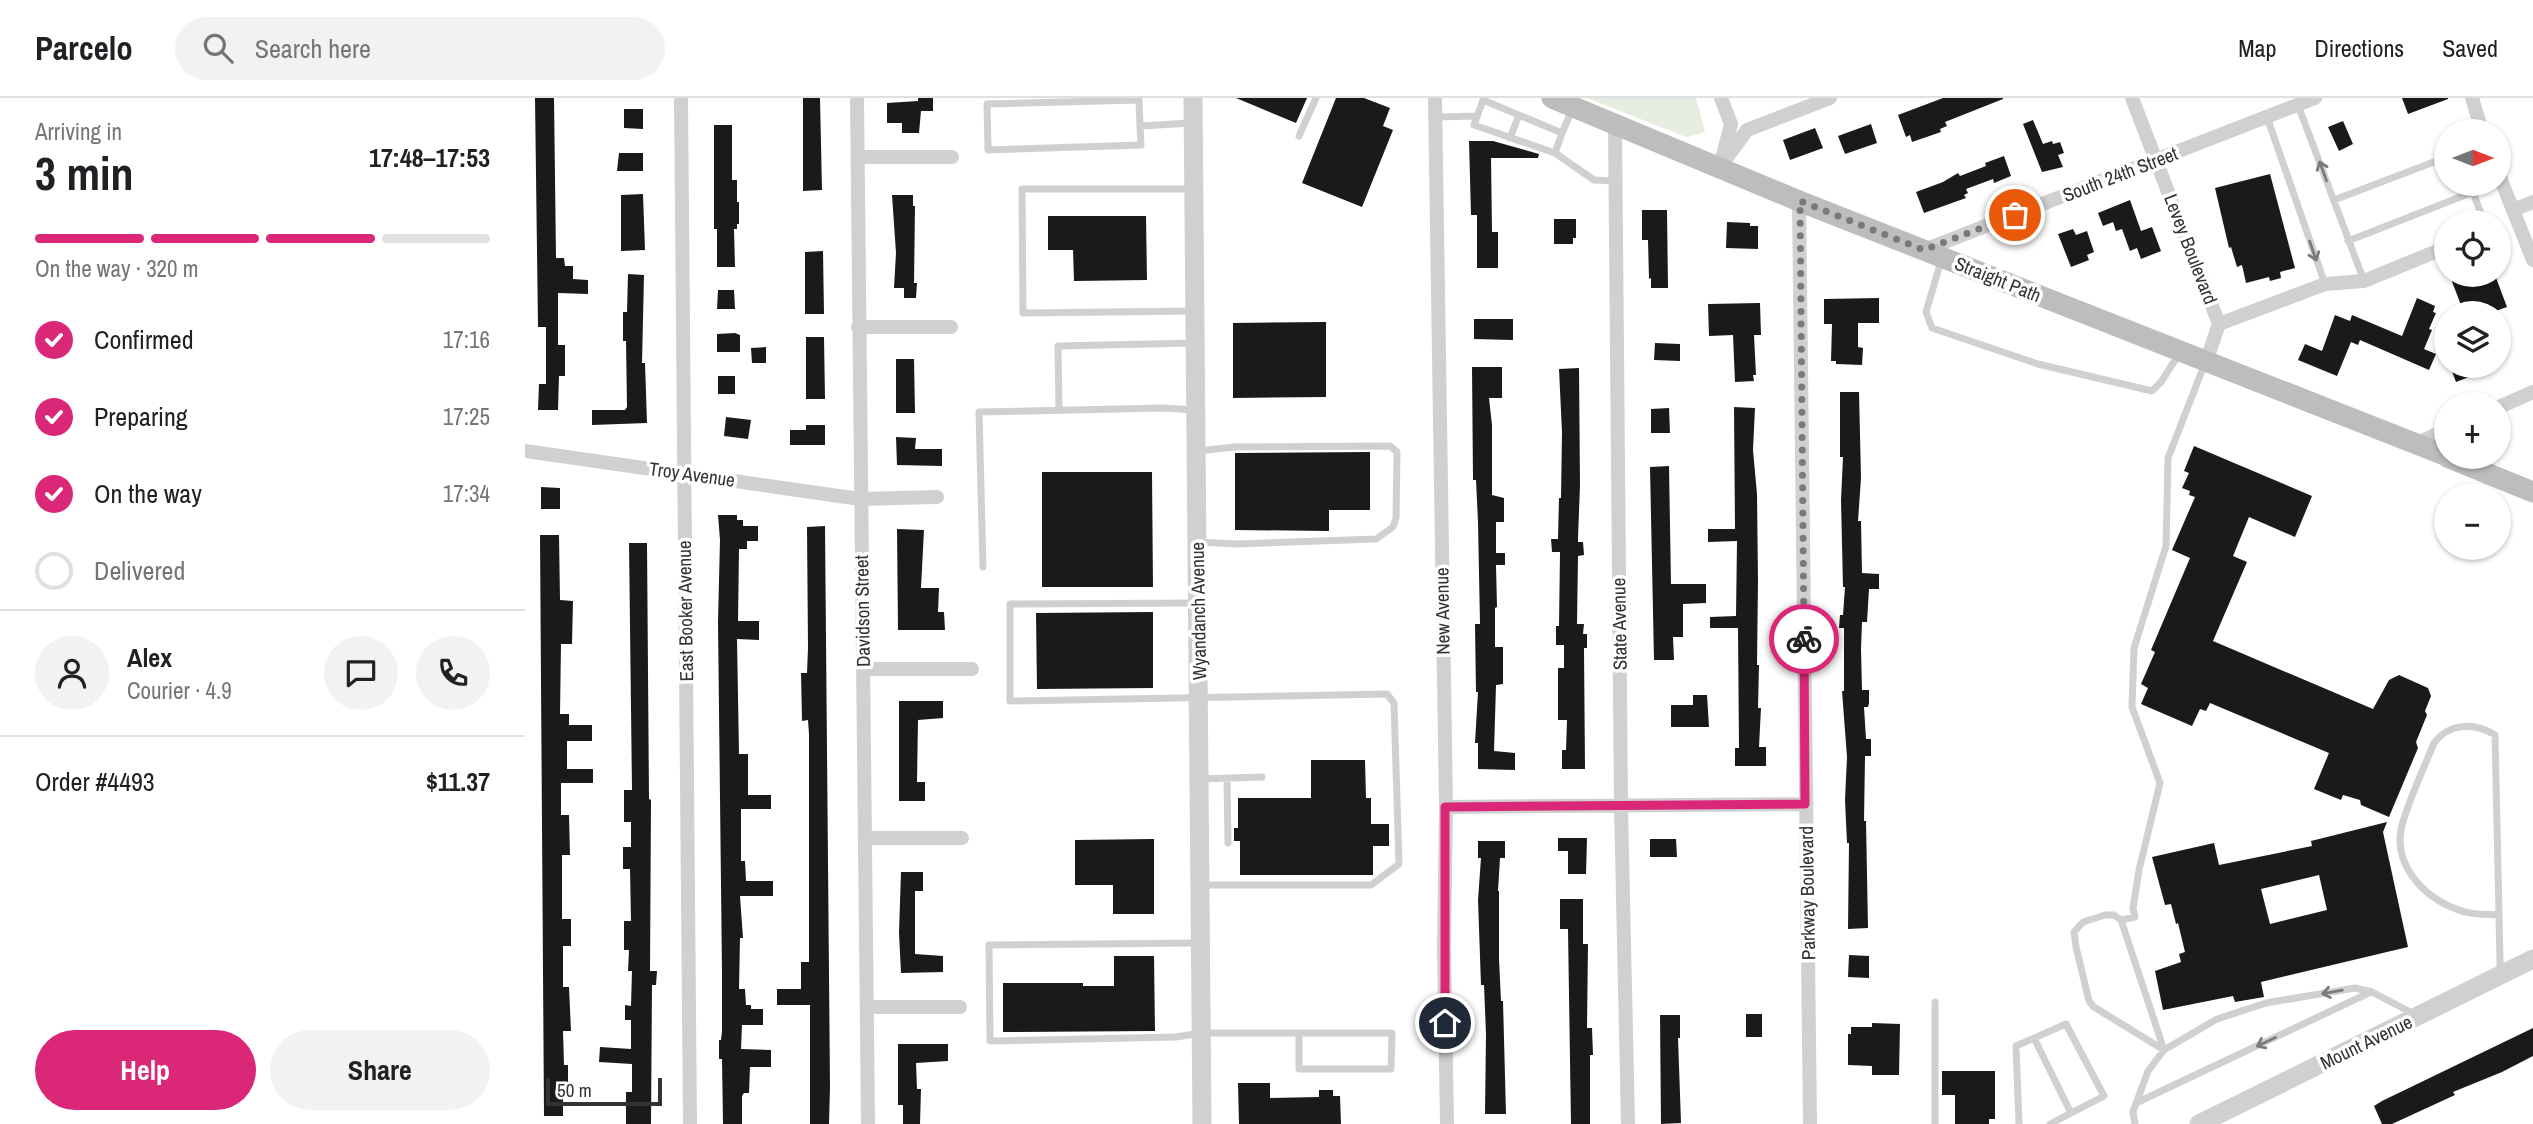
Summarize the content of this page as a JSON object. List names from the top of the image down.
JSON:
{
  "streets": {
    "main road": ["Straight Path"],
    "street": [
      "South 24th Street",
      "Levey Boulevard",
      "Troy Avenue",
      "East Booker Avenue",
      "Davidson Street",
      "Wyandanch Avenue",
      "New Avenue",
      "State Avenue",
      "Parkway Boulevard",
      "Mount Avenue"
    ]
  },
  "crossings": [
    ["South 24th Street", "Levey Boulevard"],
    ["South 24th Street", "Straight Path"],
    ["Levey Boulevard", "Straight Path"],
    ["Straight Path", "State Avenue"],
    ["Straight Path", "Parkway Boulevard"],
    ["Troy Avenue", "East Booker Avenue"],
    ["Troy Avenue", "Davidson Street"]
  ],
  "scale_bar": "50 m",
  "north": "right",
  "page": {
    "header": "Parcelo",
    "search": "Search here",
    "nav": ["Map", "Directions", "Saved"],
    "heading": ["3 min", "Arriving in", "17:48–17:53"],
    "panel": [
      "Alex",
      "Courier · 4.9",
      "Order #4493",
      "$11.37"
    ],
    "map_buttons": ["+", "−"],
    "bar": "On the way · 320 m",
    "list": [
      ["Confirmed", "17:16"],
      ["Preparing", "17:25"],
      ["On the way", "17:34"],
      "Delivered"
    ],
    "buttons": ["Help", "Share"],
    "scale": "50 m"
  }
}
